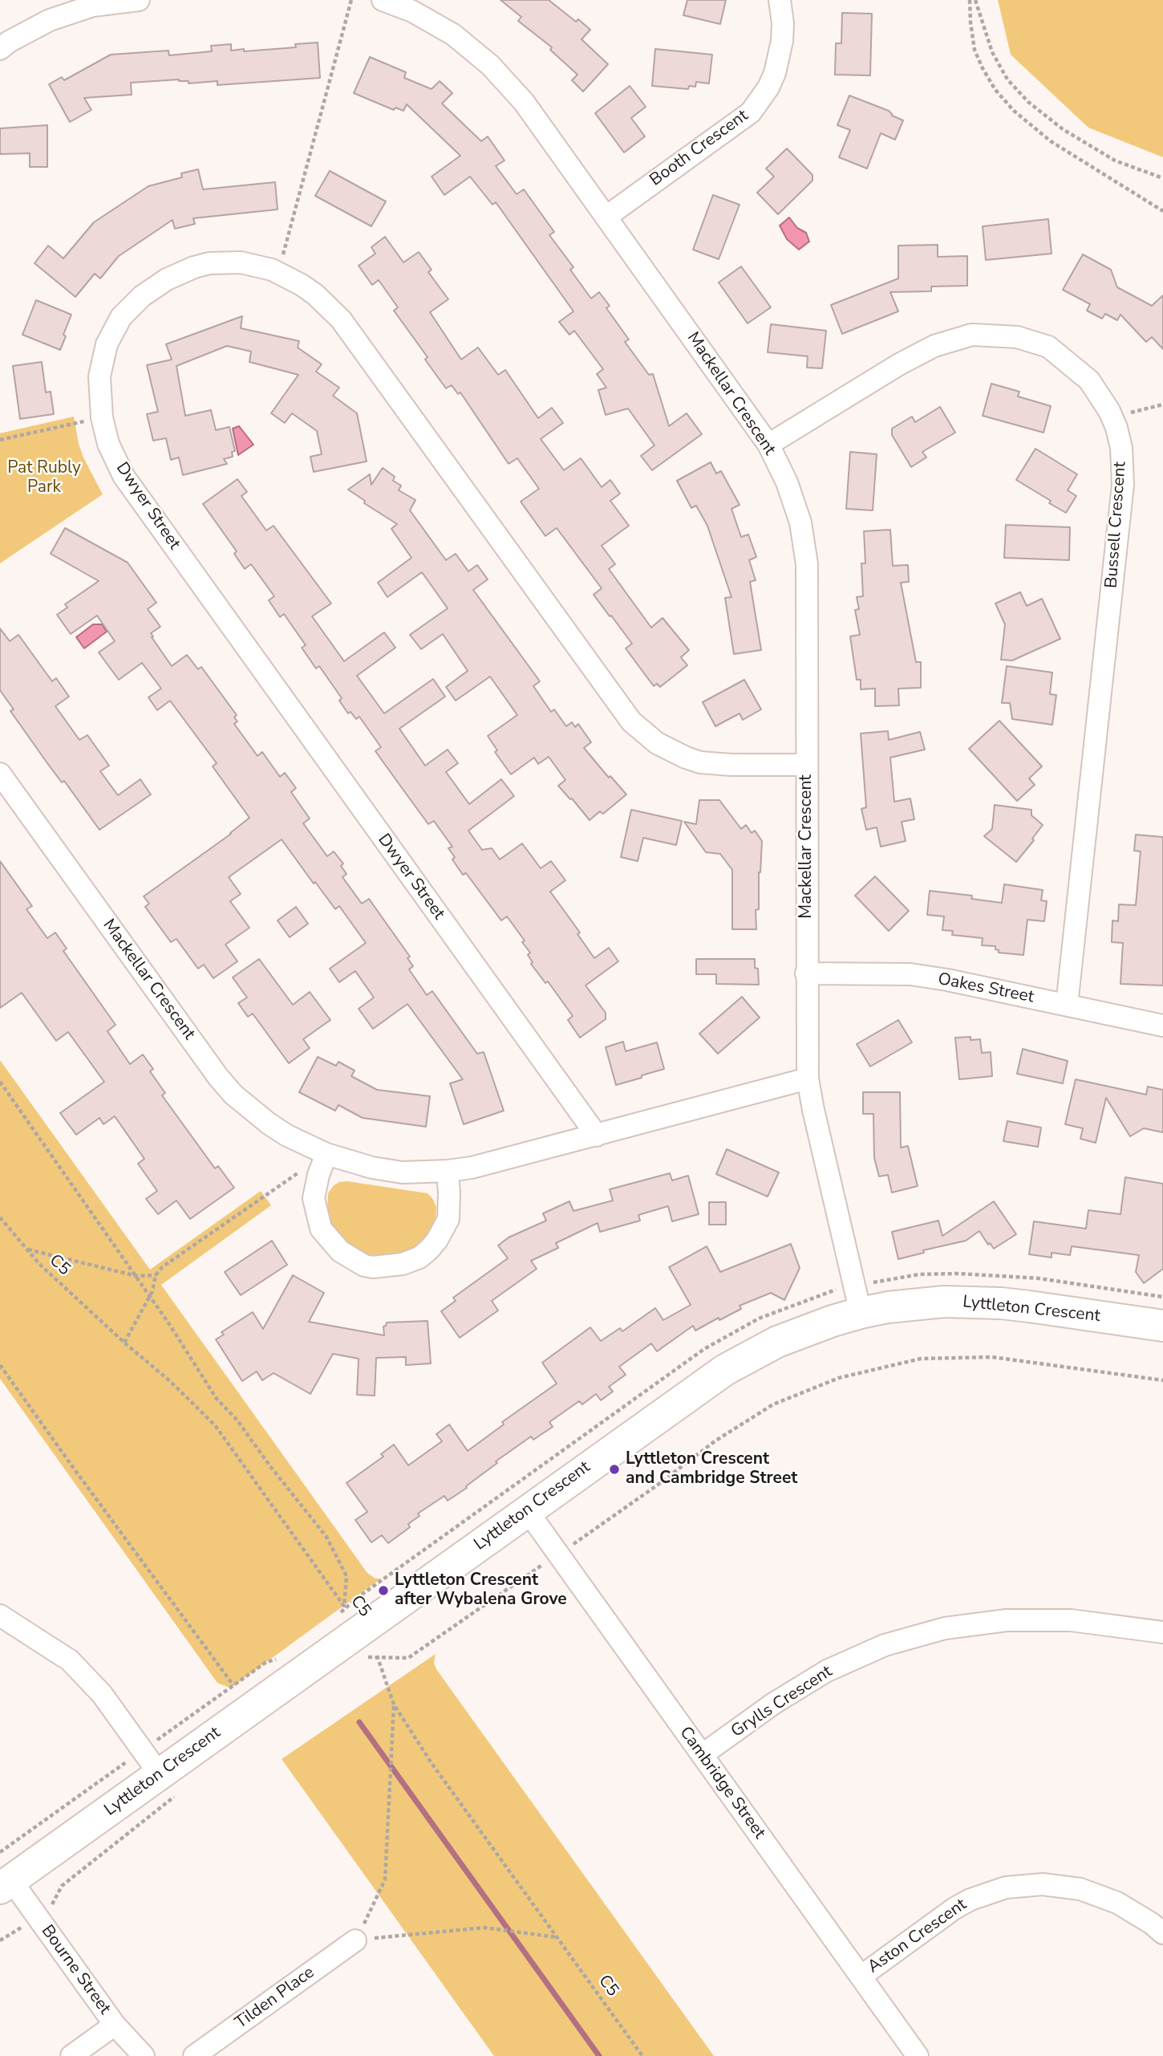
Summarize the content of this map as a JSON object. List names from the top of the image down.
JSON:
{
  "streets": {
    "street": [
      "Booth Crescent",
      "Mackellar Crescent",
      "Dwyer Street",
      "Bussell Crescent",
      "Oakes Street",
      "Lyttleton Crescent",
      "Grylls Crescent",
      "Cambridge Street",
      "Aston Crescent",
      "Bourne Street",
      "Tilden Place"
    ],
    "path": ["C5"]
  },
  "crossings": [
    ["Booth Crescent", "Mackellar Crescent"],
    ["Mackellar Crescent", "Dwyer Street"],
    ["Mackellar Crescent", "Bussell Crescent"],
    ["Mackellar Crescent", "Oakes Street"],
    ["Mackellar Crescent", "Lyttleton Crescent"],
    ["Bussell Crescent", "Oakes Street"],
    ["C5", "Lyttleton Crescent"],
    ["Lyttleton Crescent", "Cambridge Street"],
    ["Lyttleton Crescent", "Bourne Street"],
    ["Grylls Crescent", "Cambridge Street"],
    ["Cambridge Street", "Aston Crescent"]
  ],
  "parks": ["Pat Rubly Park"],
  "places": ["Lyttleton Crescent and Cambridge Street", "Lyttleton Crescent after Wybalena Grove"]
}
